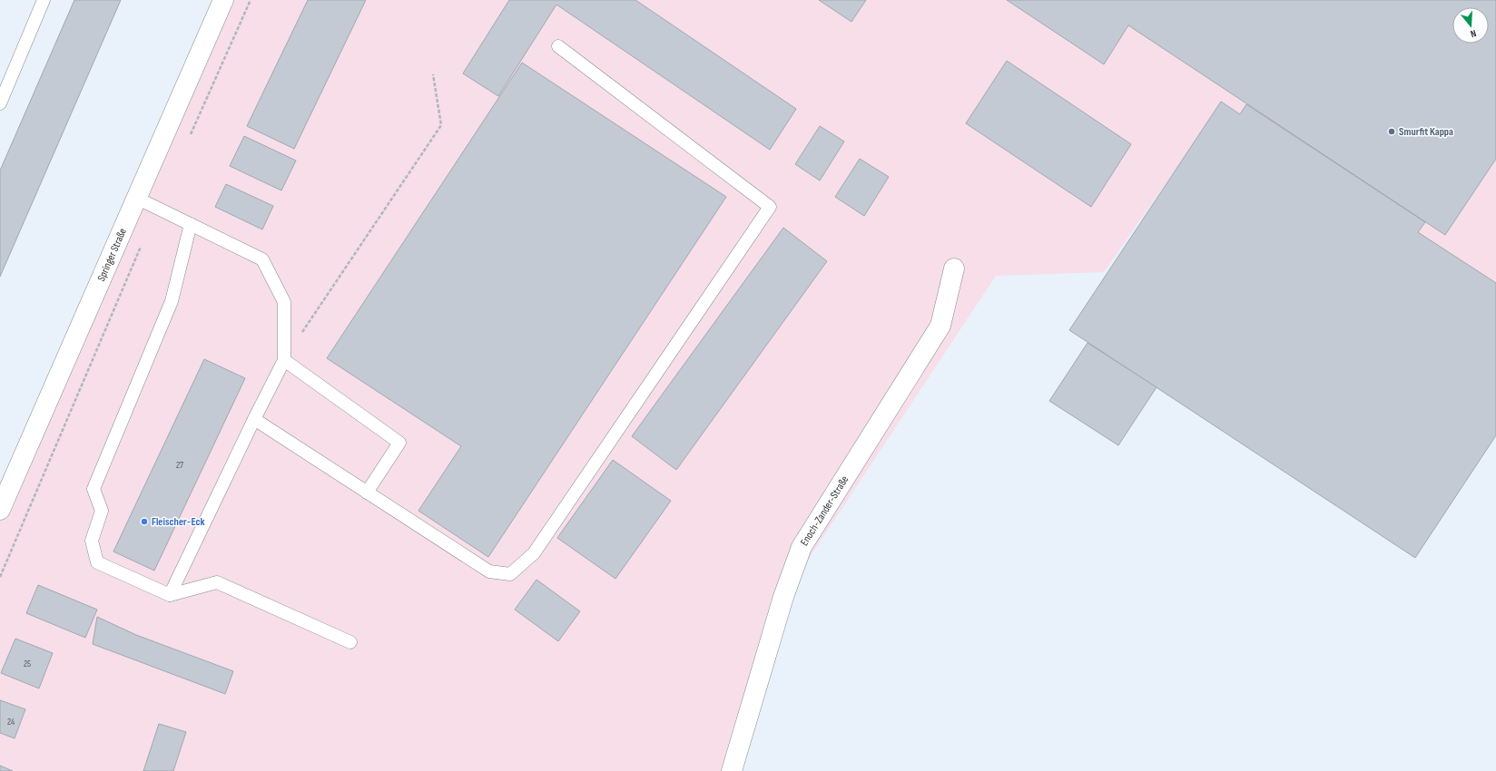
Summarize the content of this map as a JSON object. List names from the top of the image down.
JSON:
{
  "streets": {
    "street": ["Springer Straße", "Enoch-Zander-Straße"]
  },
  "places": ["Smurfit Kappa", "Fleischer-Eck"],
  "house_numbers": ["27", "25", "24"],
  "north": "bottom"
}
